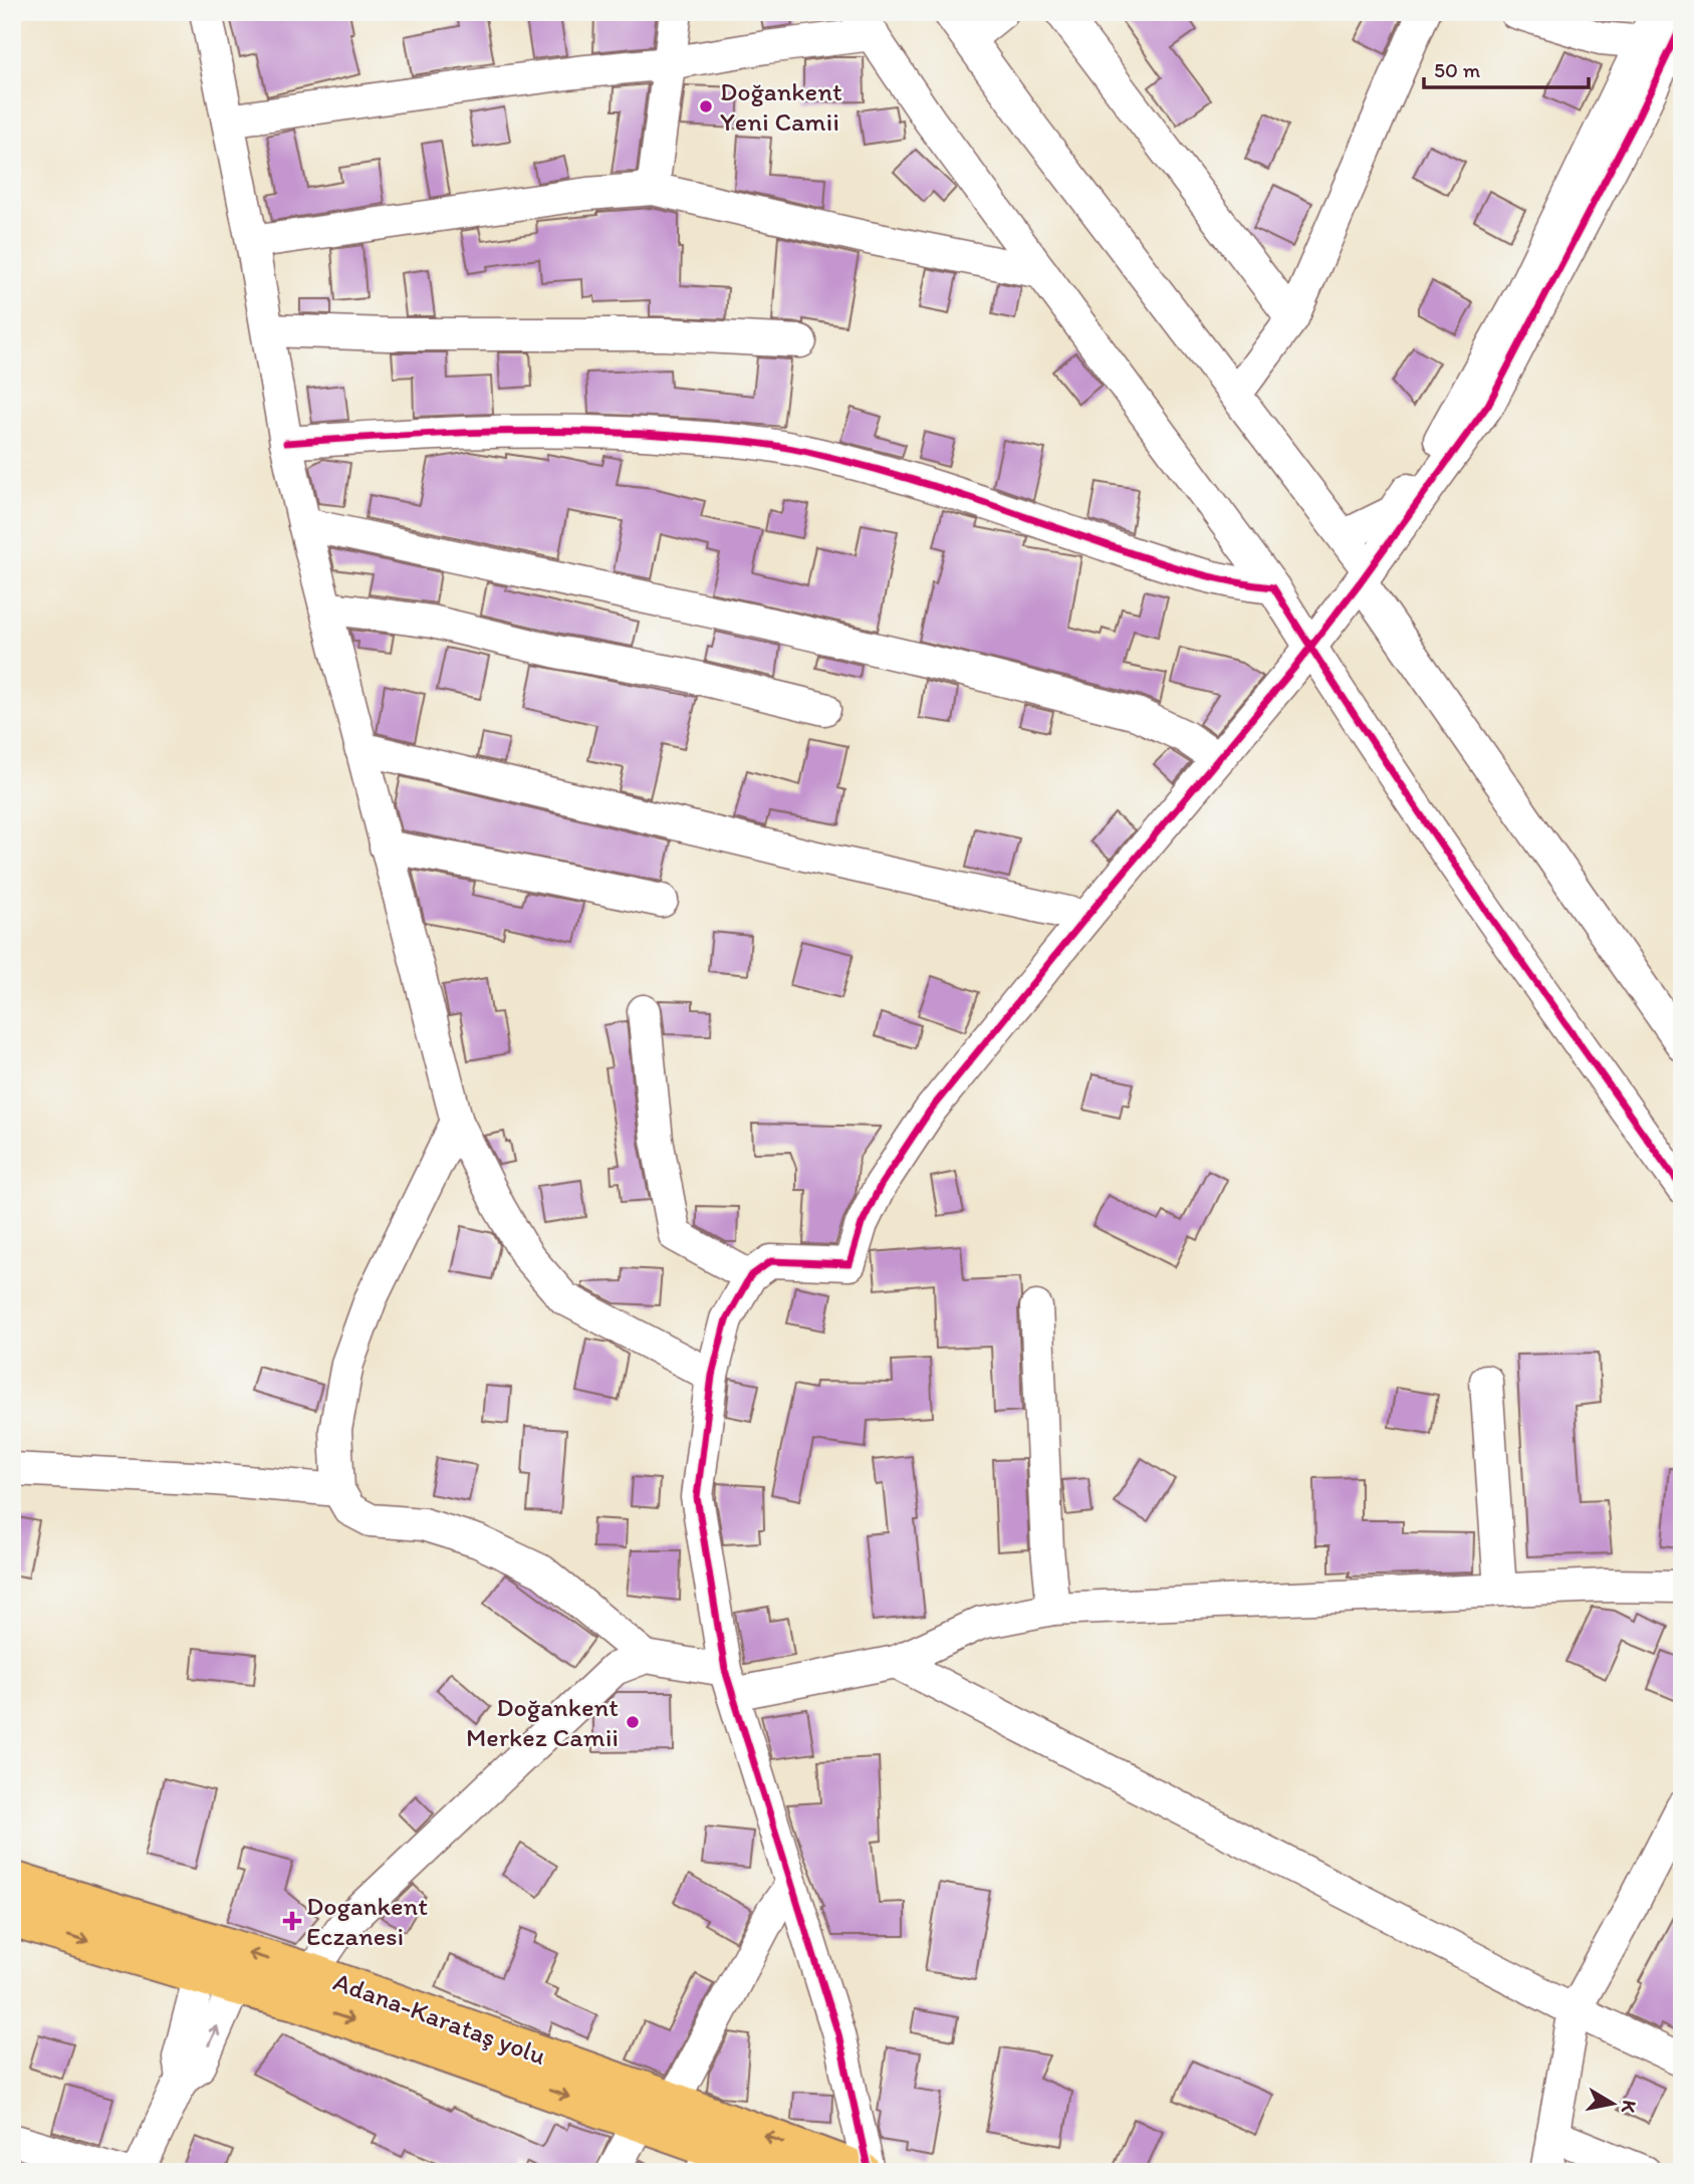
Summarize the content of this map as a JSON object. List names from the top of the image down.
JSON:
{
  "streets": {
    "main road": ["Adana-Karataş yolu"]
  },
  "places": {
    "other": ["Doğankent Yeni Camii", "Doğankent Merkez Camii"],
    "health": ["Dogankent Eczanesi"]
  },
  "scale_bar": "50 m",
  "north": "right"
}
